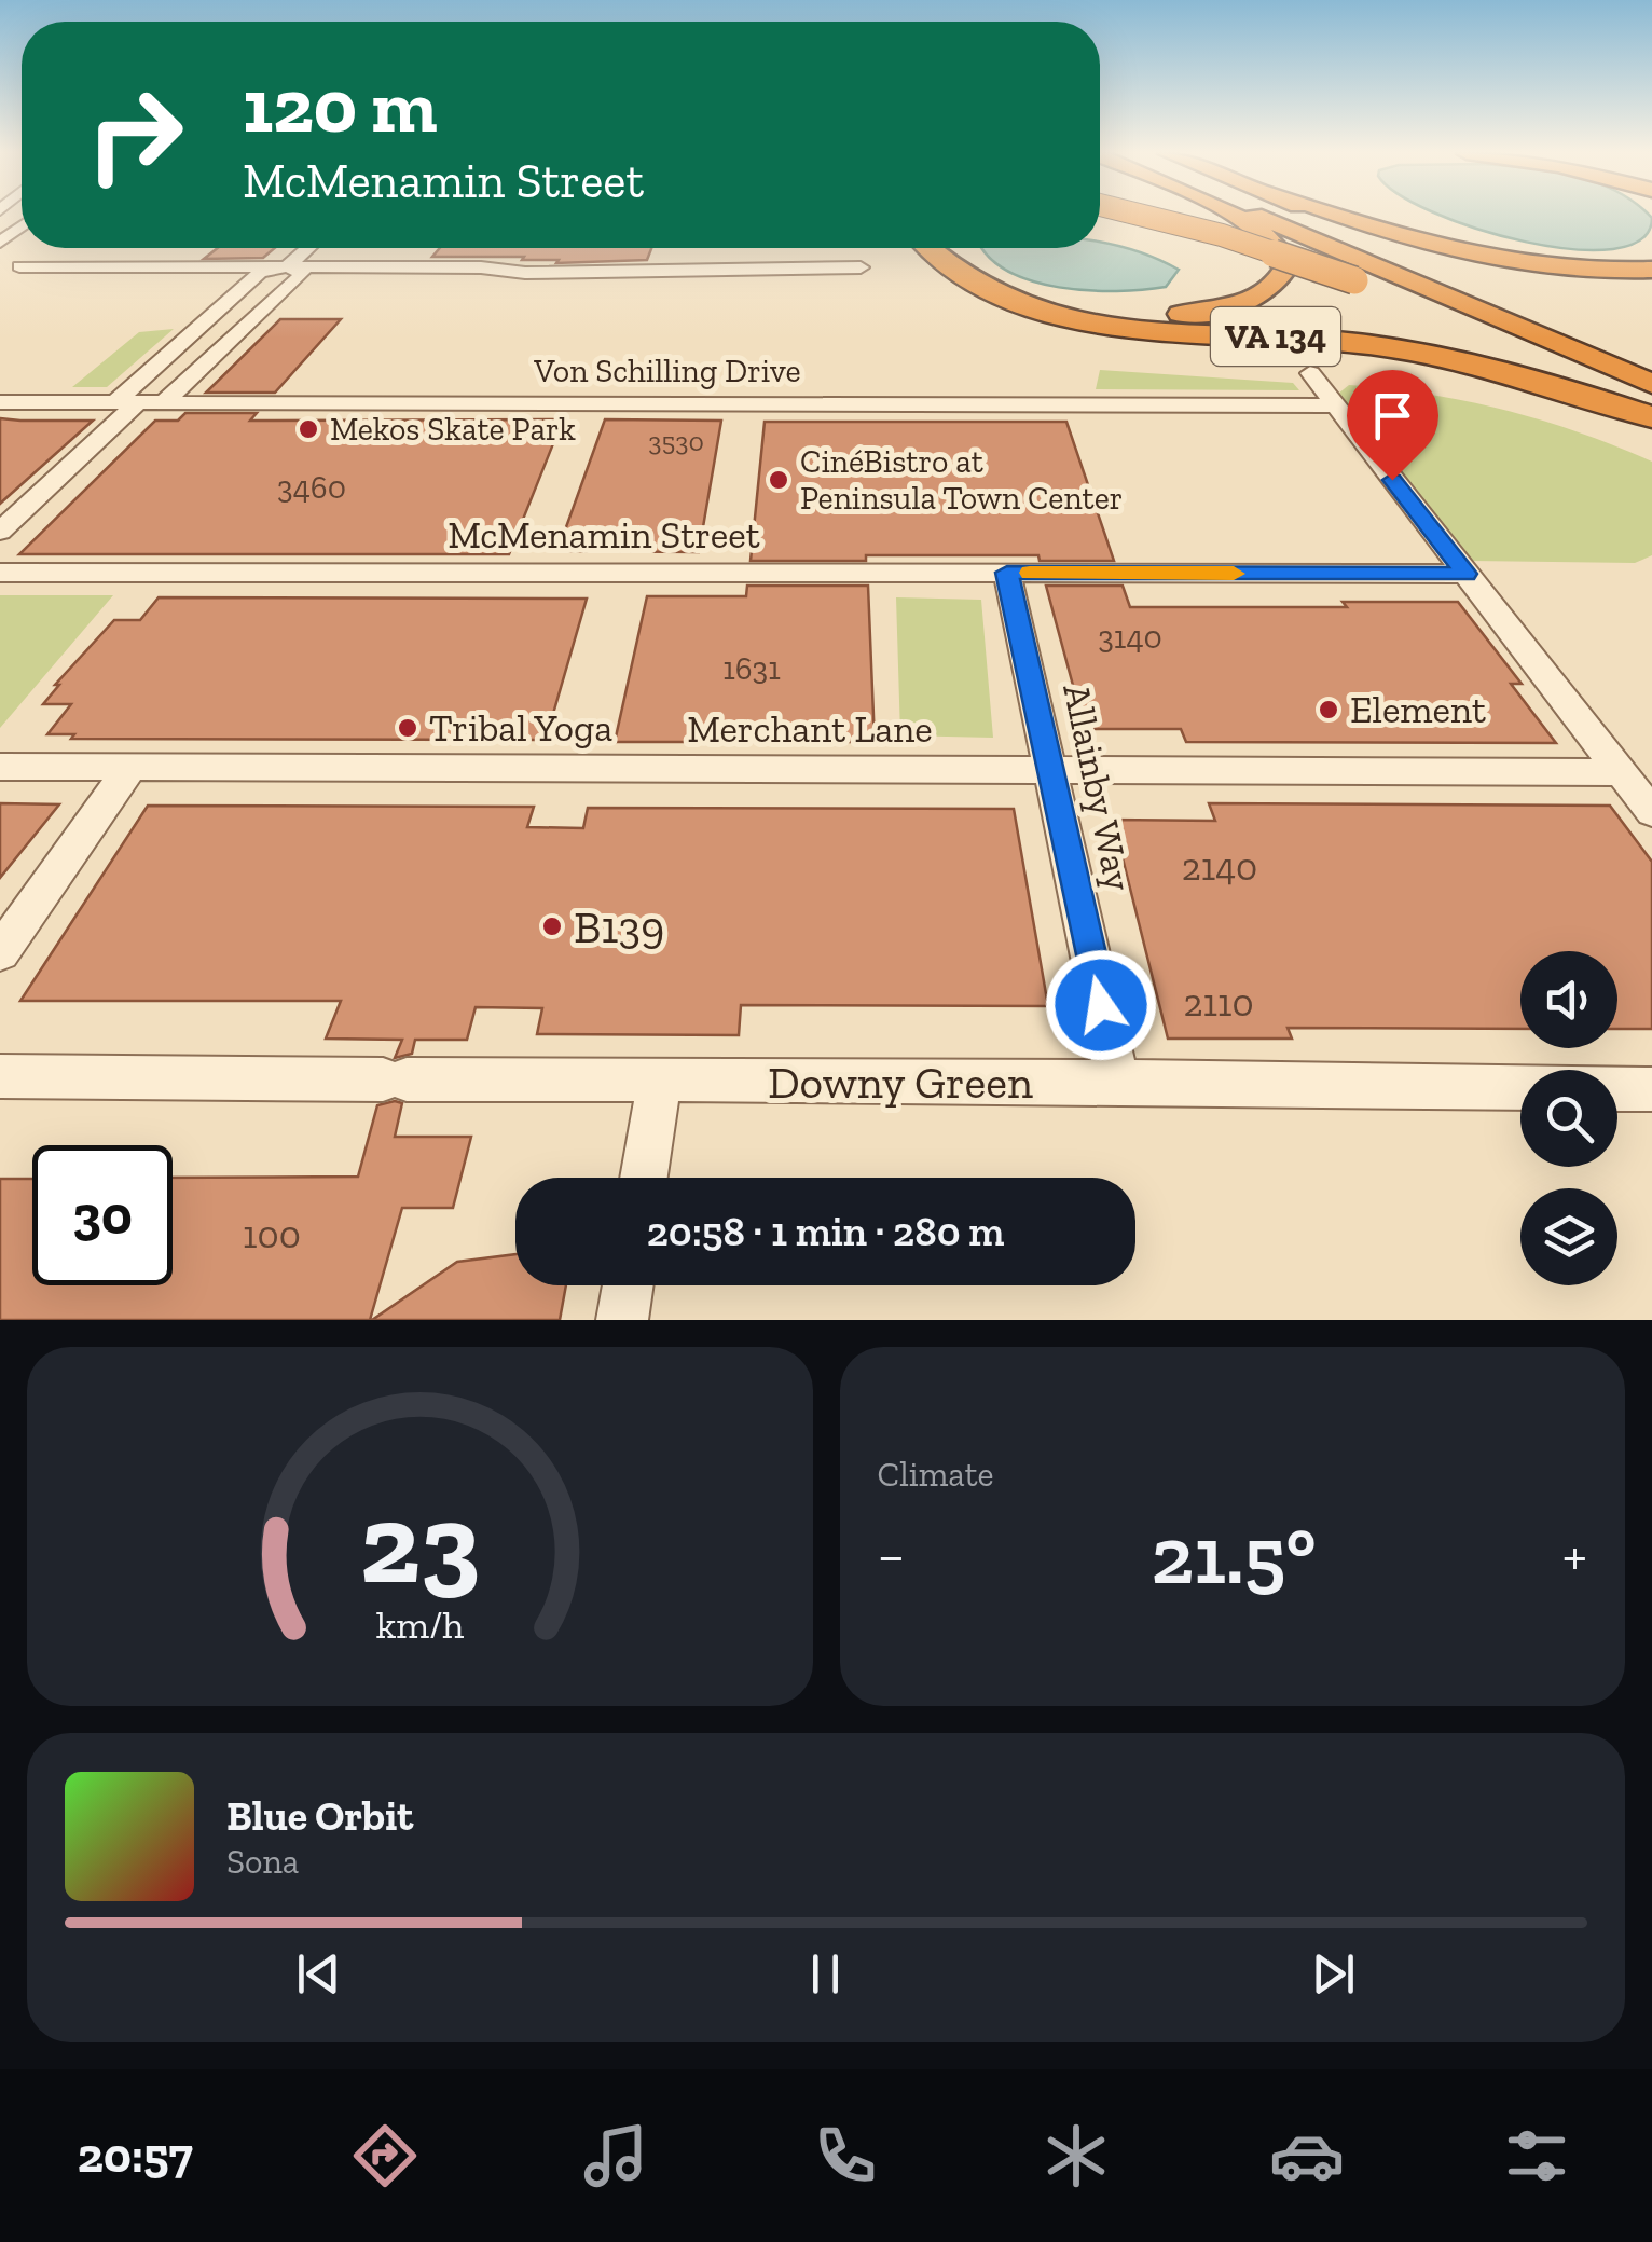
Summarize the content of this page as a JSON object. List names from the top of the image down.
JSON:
{
  "streets": {
    "highway": ["VA 134"],
    "street": [
      "Von Schilling Drive",
      "McMenamin Street",
      "Merchant Lane",
      "Allainby Way",
      "Downy Green"
    ]
  },
  "crossings": [
    ["McMenamin Street", "Allainby Way"],
    ["Merchant Lane", "Allainby Way"],
    ["Allainby Way", "Downy Green"]
  ],
  "places": [
    "Mekos Skate Park",
    "CinéBistro at Peninsula Town Center",
    "Element",
    "Tribal Yoga",
    "B139"
  ],
  "house_numbers": [
    "3530",
    "3460",
    "3140",
    "1631",
    "2140",
    "2110",
    "100"
  ],
  "page": {
    "turn": ["120 m", "McMenamin Street"],
    "limit": "30",
    "trip": "20:58 · 1 min · 280 m",
    "tile": "Climate",
    "heat": ["−", "21.5°", "+"],
    "song": ["Blue Orbit", "Sona"],
    "tabs": "20:57",
    "gauge": ["23", "km/h"]
  }
}
